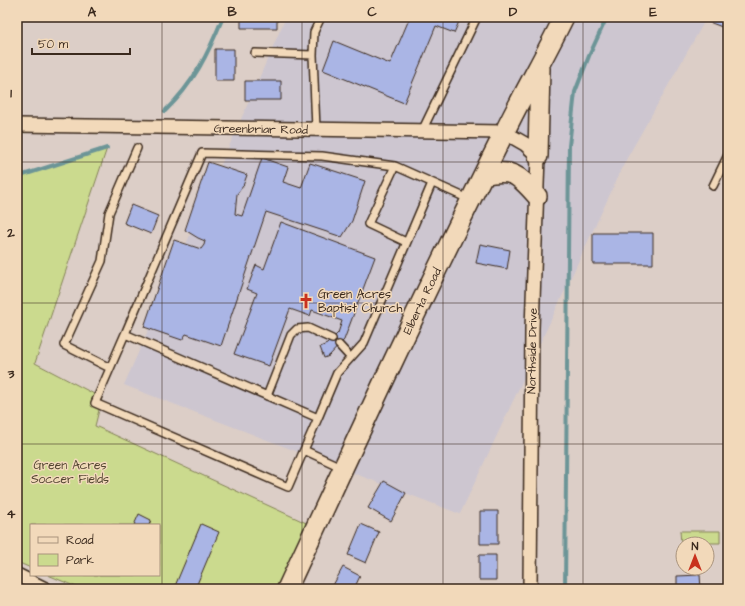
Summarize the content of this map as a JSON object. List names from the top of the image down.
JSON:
{
  "streets": {
    "street": ["Greenbriar Road", "Elberta Road", "Northside Drive"]
  },
  "crossings": [
    ["Greenbriar Road", "Elberta Road"]
  ],
  "parks": ["Green Acres Soccer Fields"],
  "places": {
    "church": ["Green Acres Baptist Church"]
  },
  "legend": ["Road", "Park"],
  "scale_bar": "50 m",
  "north": "top",
  "grid": {
    "columns": [
      "A",
      "B",
      "C",
      "D",
      "E"
    ],
    "rows": [
      "1",
      "2",
      "3",
      "4"
    ]
  }
}
